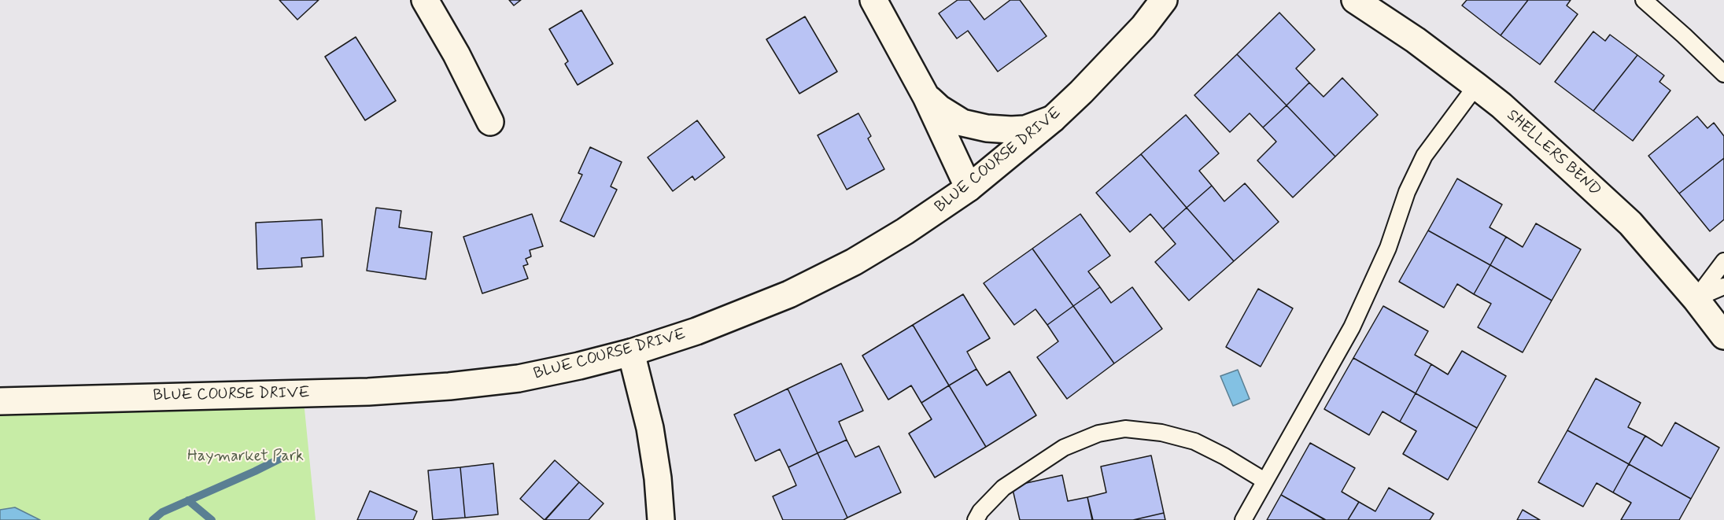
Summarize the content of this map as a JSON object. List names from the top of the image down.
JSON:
{
  "streets": {
    "main road": ["SHELLERS BEND", "BLUE COURSE DRIVE"]
  },
  "parks": ["Haymarket Park"]
}
